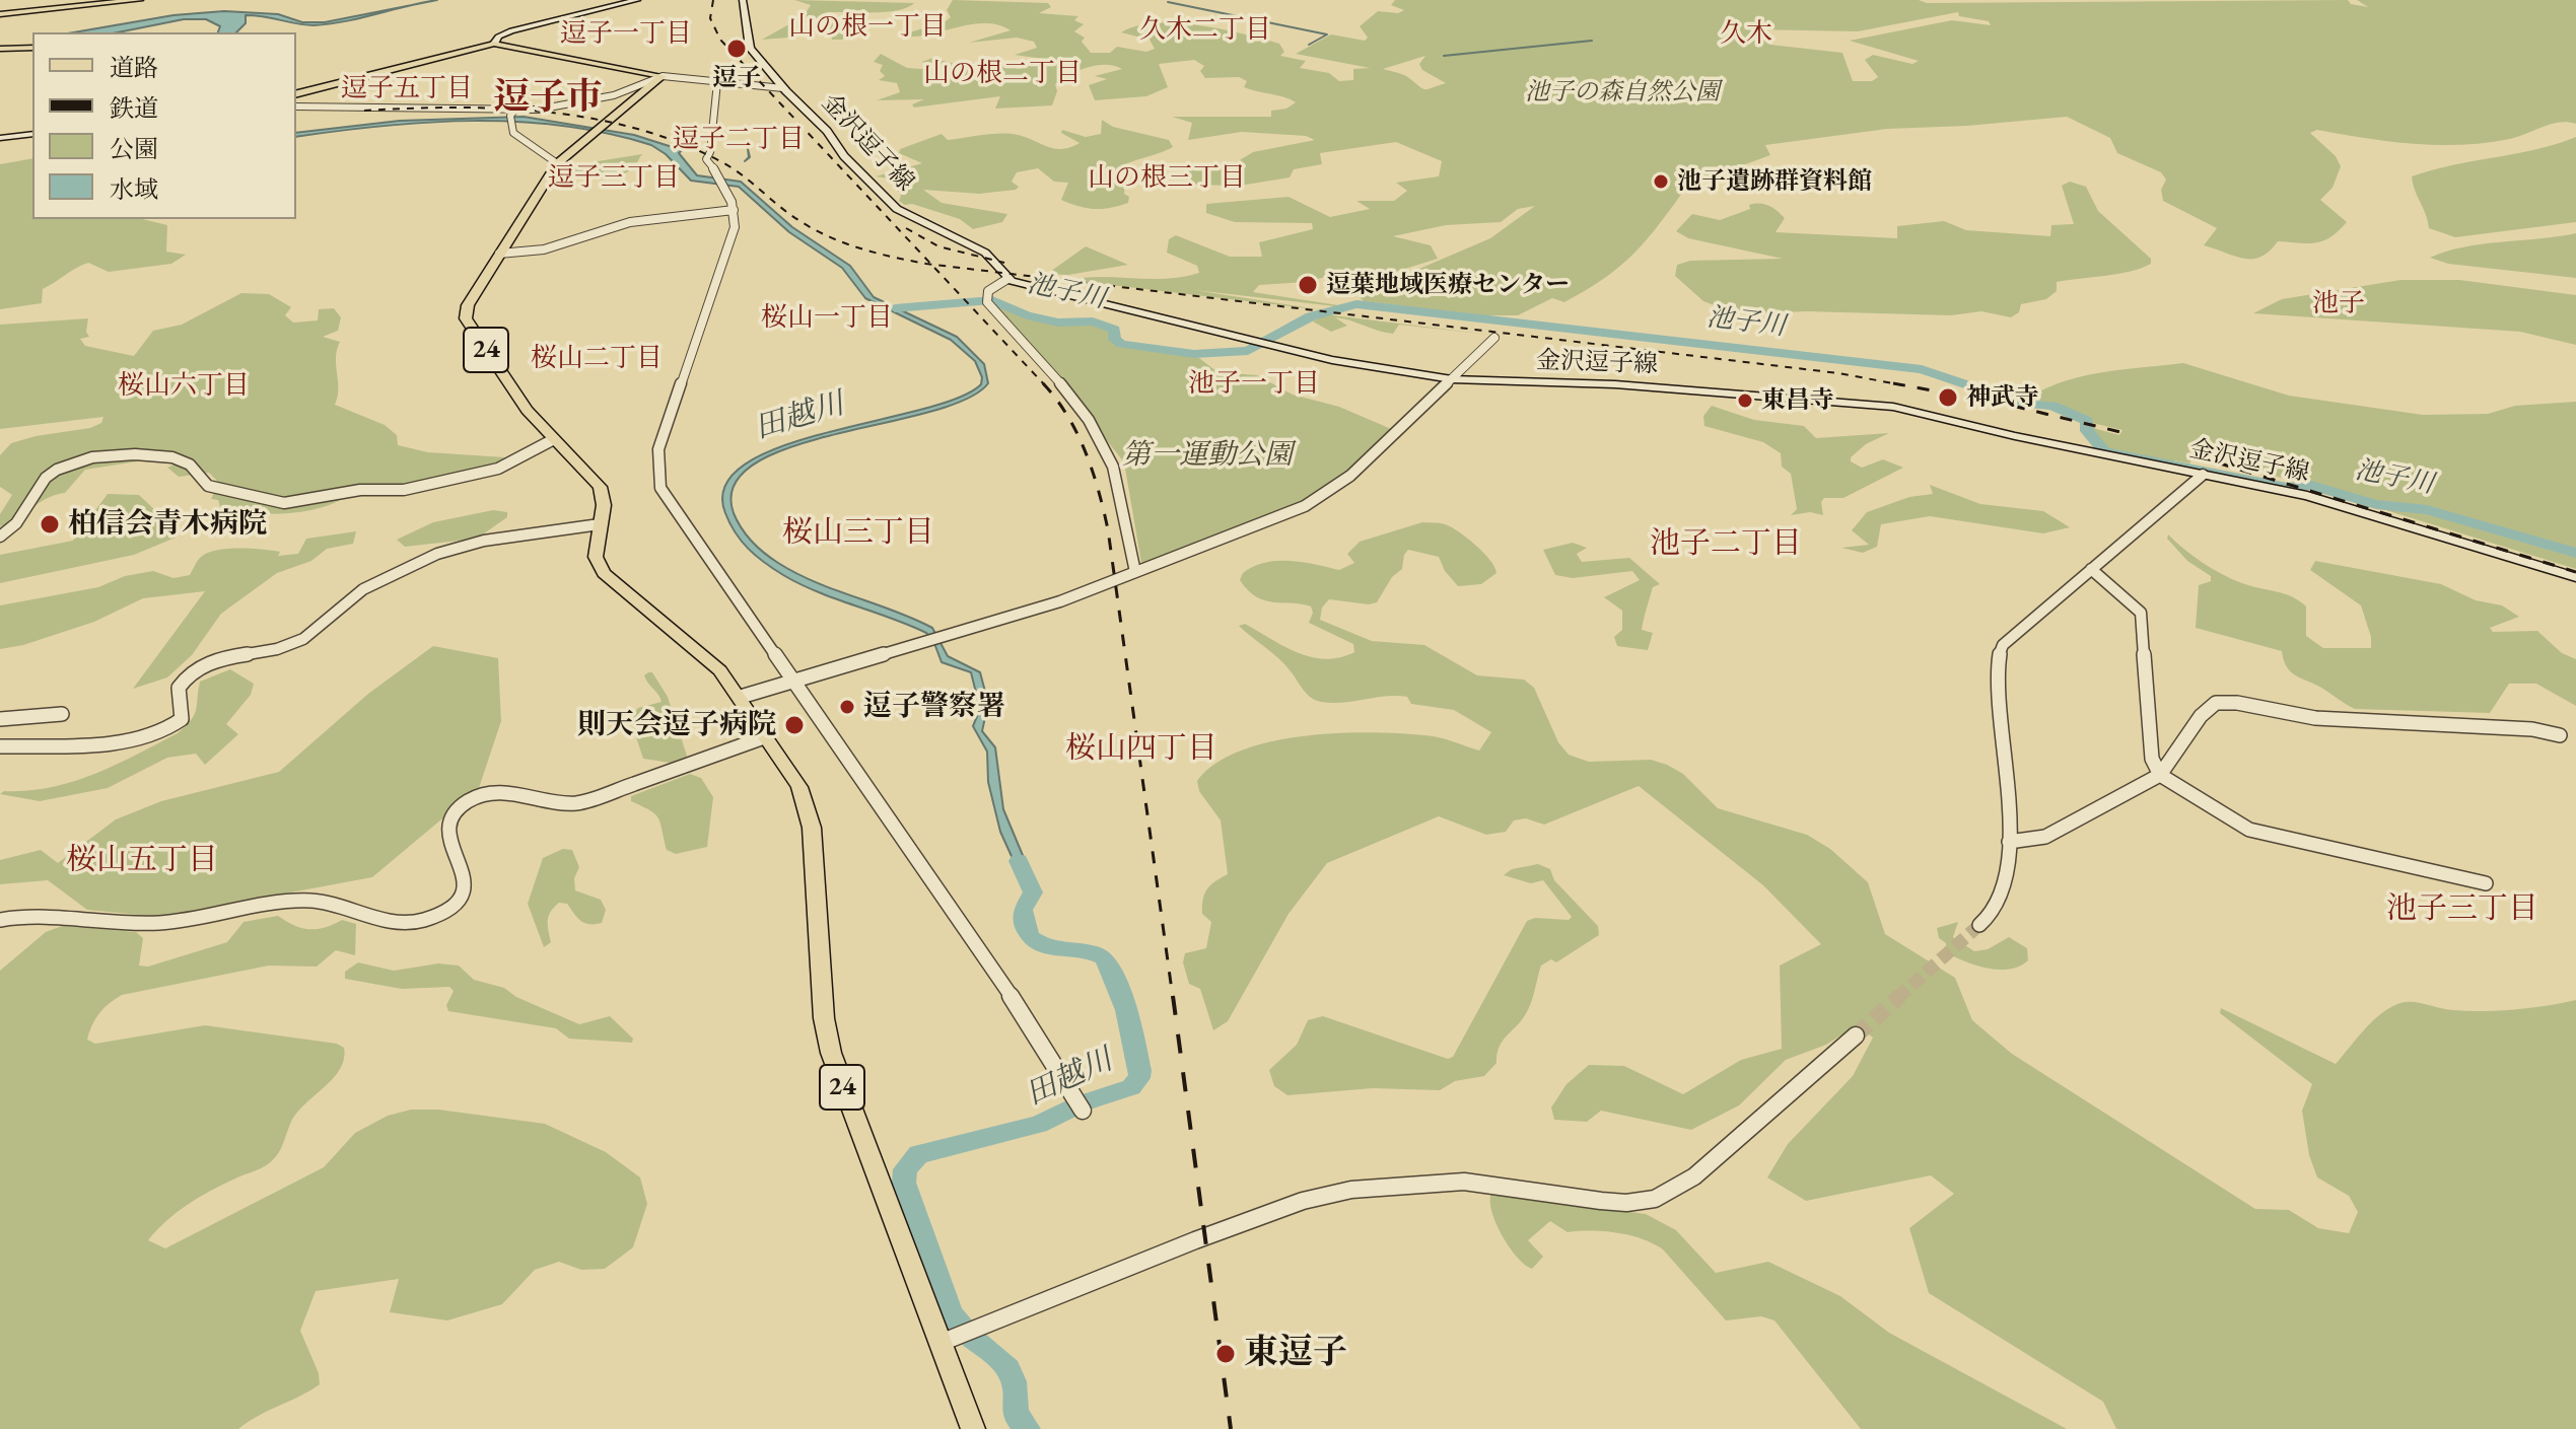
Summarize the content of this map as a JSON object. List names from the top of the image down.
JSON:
{
  "streets": {
    "main road": ["金沢逗子線", "24"]
  },
  "districts": [
    "山の根一丁目",
    "久木二丁目",
    "逗子一丁目",
    "久木",
    "山の根二丁目",
    "逗子五丁目",
    "逗子市",
    "逗子二丁目",
    "逗子三丁目",
    "山の根三丁目",
    "池子",
    "桜山一丁目",
    "桜山二丁目",
    "池子一丁目",
    "桜山六丁目",
    "桜山三丁目",
    "池子二丁目",
    "桜山四丁目",
    "桜山五丁目",
    "池子三丁目"
  ],
  "water": ["池子川", "田越川"],
  "parks": ["池子の森自然公園", "第一運動公園"],
  "places": [
    "逗子",
    "池子遺跡群資料館",
    "逗葉地域医療センター",
    "神武寺",
    "東昌寺",
    "柏信会青木病院",
    "逗子警察署",
    "則天会逗子病院",
    "東逗子"
  ],
  "legend": [
    "道路",
    "鉄道",
    "公園",
    "水域"
  ]
}
